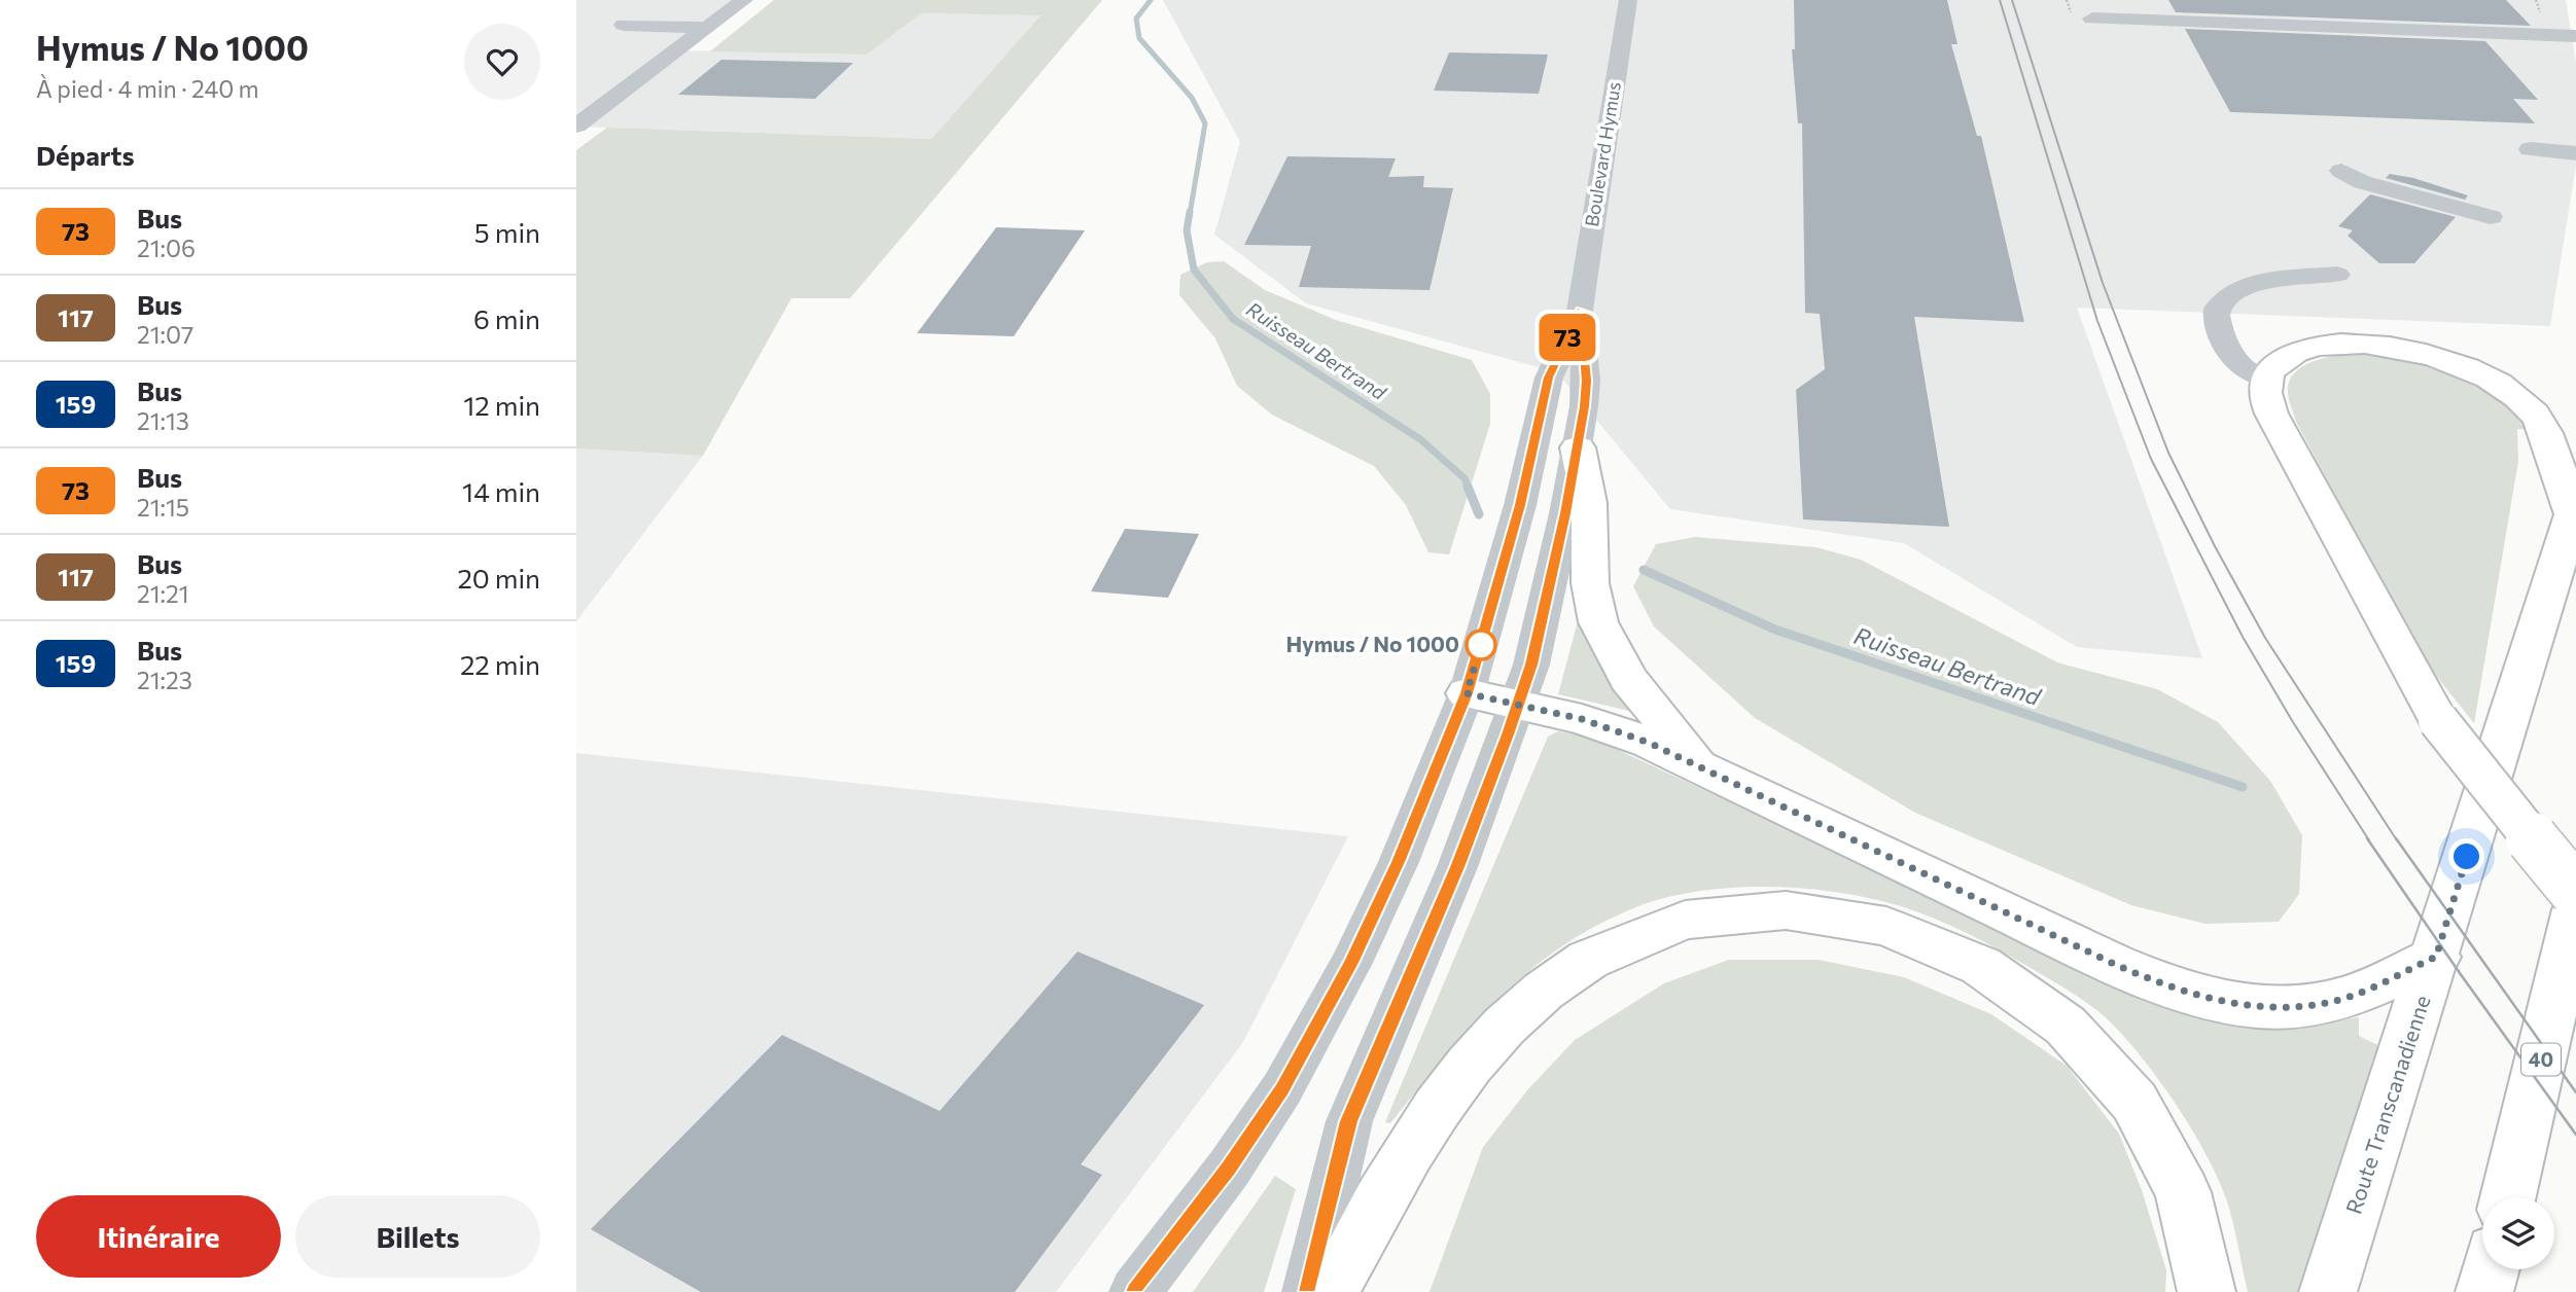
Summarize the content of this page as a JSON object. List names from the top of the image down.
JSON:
{
  "streets": {
    "main road": ["40", "Route Transcanadienne"],
    "street": ["Boulevard Hymus"]
  },
  "water": ["Ruisseau Bertrand"],
  "places": ["Hymus / No 1000"],
  "lines": ["bus line 73"],
  "page": {
    "heading": [
      ["Hymus / No 1000", "À pied · 4 min · 240 m"],
      "Départs"
    ],
    "on_map": "73",
    "list": [
      {
        "mark": "73",
        "name": "Bus",
        "note": "21:06",
        "value": "5 min"
      },
      {
        "mark": "117",
        "name": "Bus",
        "note": "21:07",
        "value": "6 min"
      },
      {
        "mark": "159",
        "name": "Bus",
        "note": "21:13",
        "value": "12 min"
      },
      {
        "mark": "73",
        "name": "Bus",
        "note": "21:15",
        "value": "14 min"
      },
      {
        "mark": "117",
        "name": "Bus",
        "note": "21:21",
        "value": "20 min"
      },
      {
        "mark": "159",
        "name": "Bus",
        "note": "21:23",
        "value": "22 min"
      }
    ],
    "buttons": ["Itinéraire", "Billets"]
  }
}
